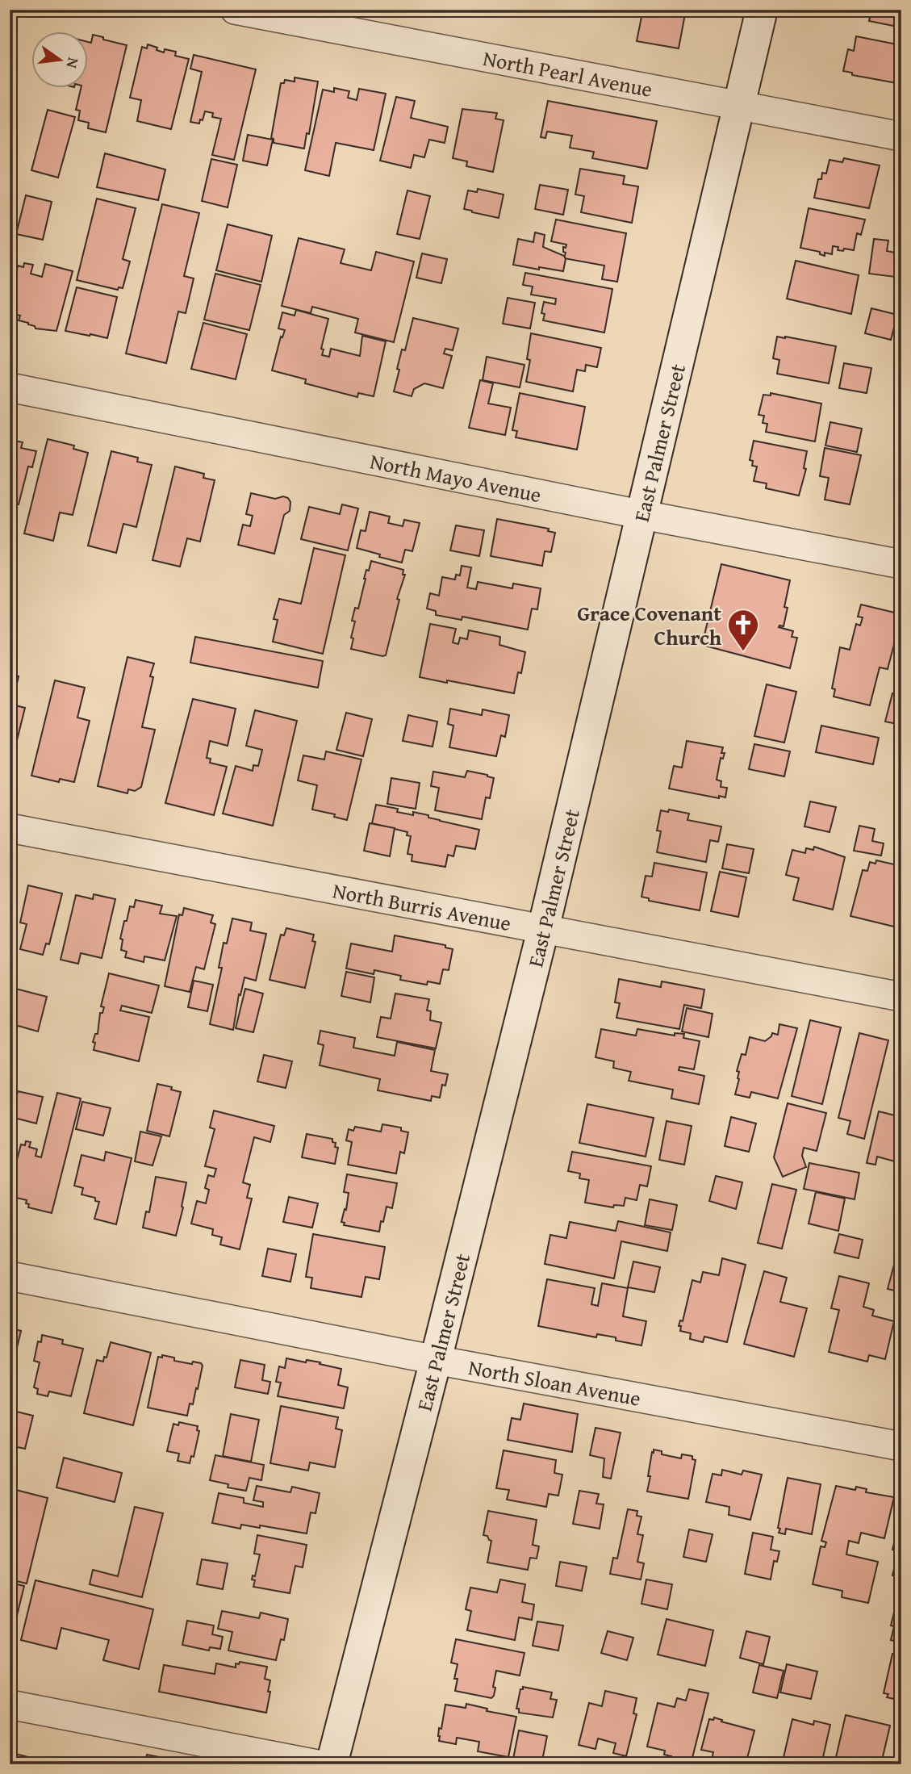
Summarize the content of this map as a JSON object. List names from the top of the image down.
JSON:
{
  "streets": {
    "main road": ["East Palmer Street"],
    "street": [
      "North Pearl Avenue",
      "North Mayo Avenue",
      "North Burris Avenue",
      "North Sloan Avenue"
    ]
  },
  "crossings": [
    ["North Pearl Avenue", "East Palmer Street"],
    ["East Palmer Street", "North Mayo Avenue"],
    ["East Palmer Street", "North Burris Avenue"],
    ["East Palmer Street", "North Sloan Avenue"]
  ],
  "places": {
    "church": ["Grace Covenant Church"]
  },
  "north": "right"
}
